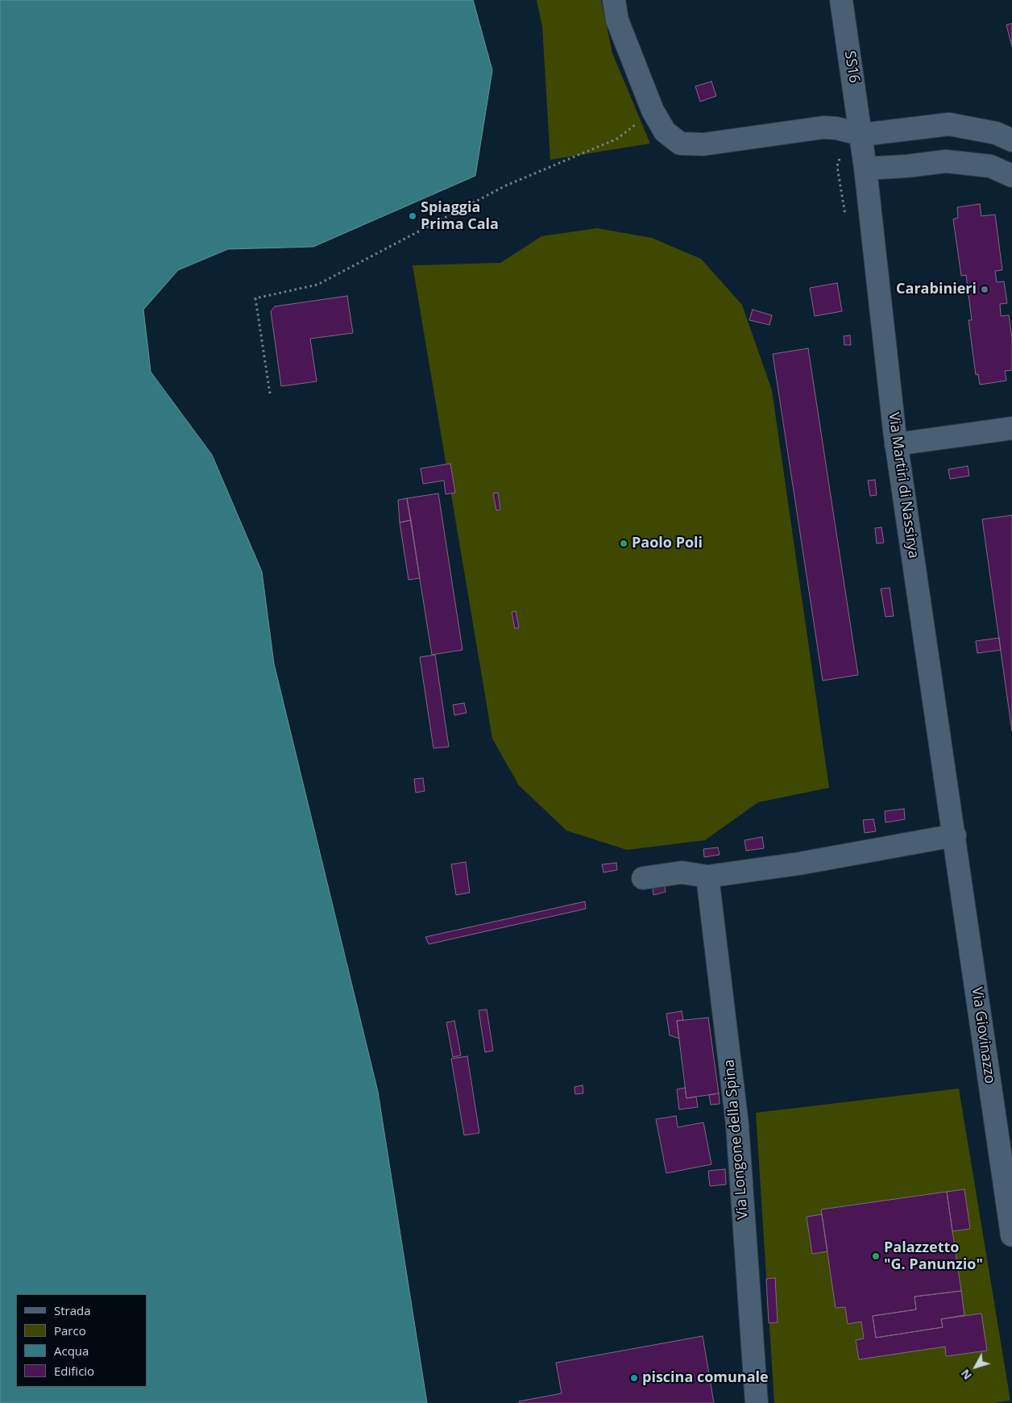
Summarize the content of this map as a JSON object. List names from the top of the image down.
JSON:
{
  "streets": {
    "street": [
      "SS16",
      "Via Martiri di Nassirya",
      "Via Giovinazzo",
      "Via Longone della Spina"
    ]
  },
  "crossings": [
    ["SS16", "Via Martiri di Nassirya"],
    ["Via Martiri di Nassirya", "Via Giovinazzo"]
  ],
  "places": [
    "Spiaggia Prima Cala",
    "Carabinieri",
    "Paolo Poli",
    "Palazzetto \"G. Panunzio\"",
    "piscina comunale"
  ],
  "legend": [
    "Strada",
    "Parco",
    "Acqua",
    "Edificio"
  ],
  "north": "bottom left"
}
